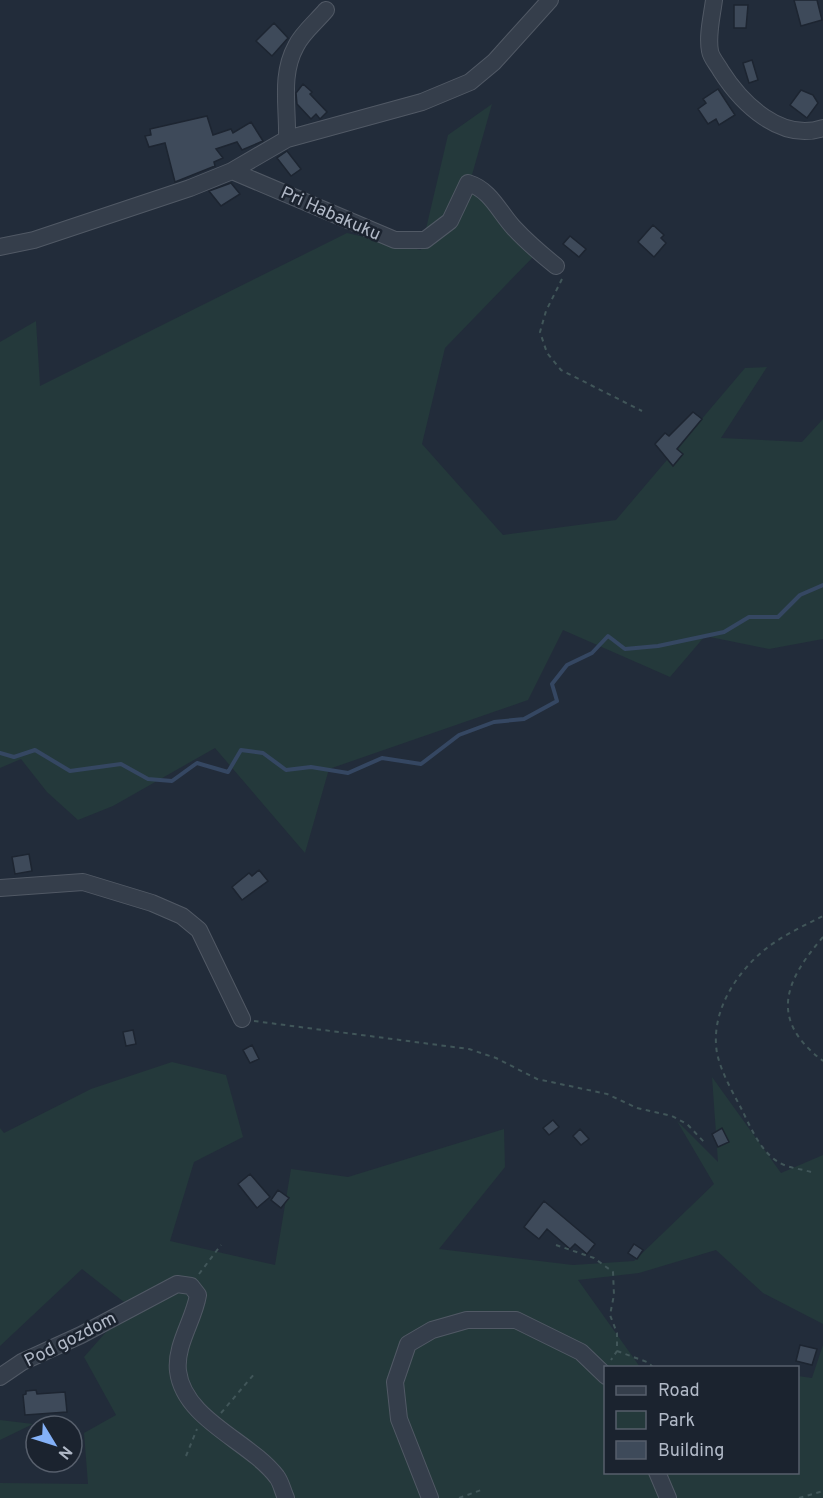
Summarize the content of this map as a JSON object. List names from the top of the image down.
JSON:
{
  "streets": {
    "street": ["Pri Habakuku", "Pod gozdom"]
  },
  "legend": ["Road", "Park", "Building"],
  "north": "bottom right"
}
